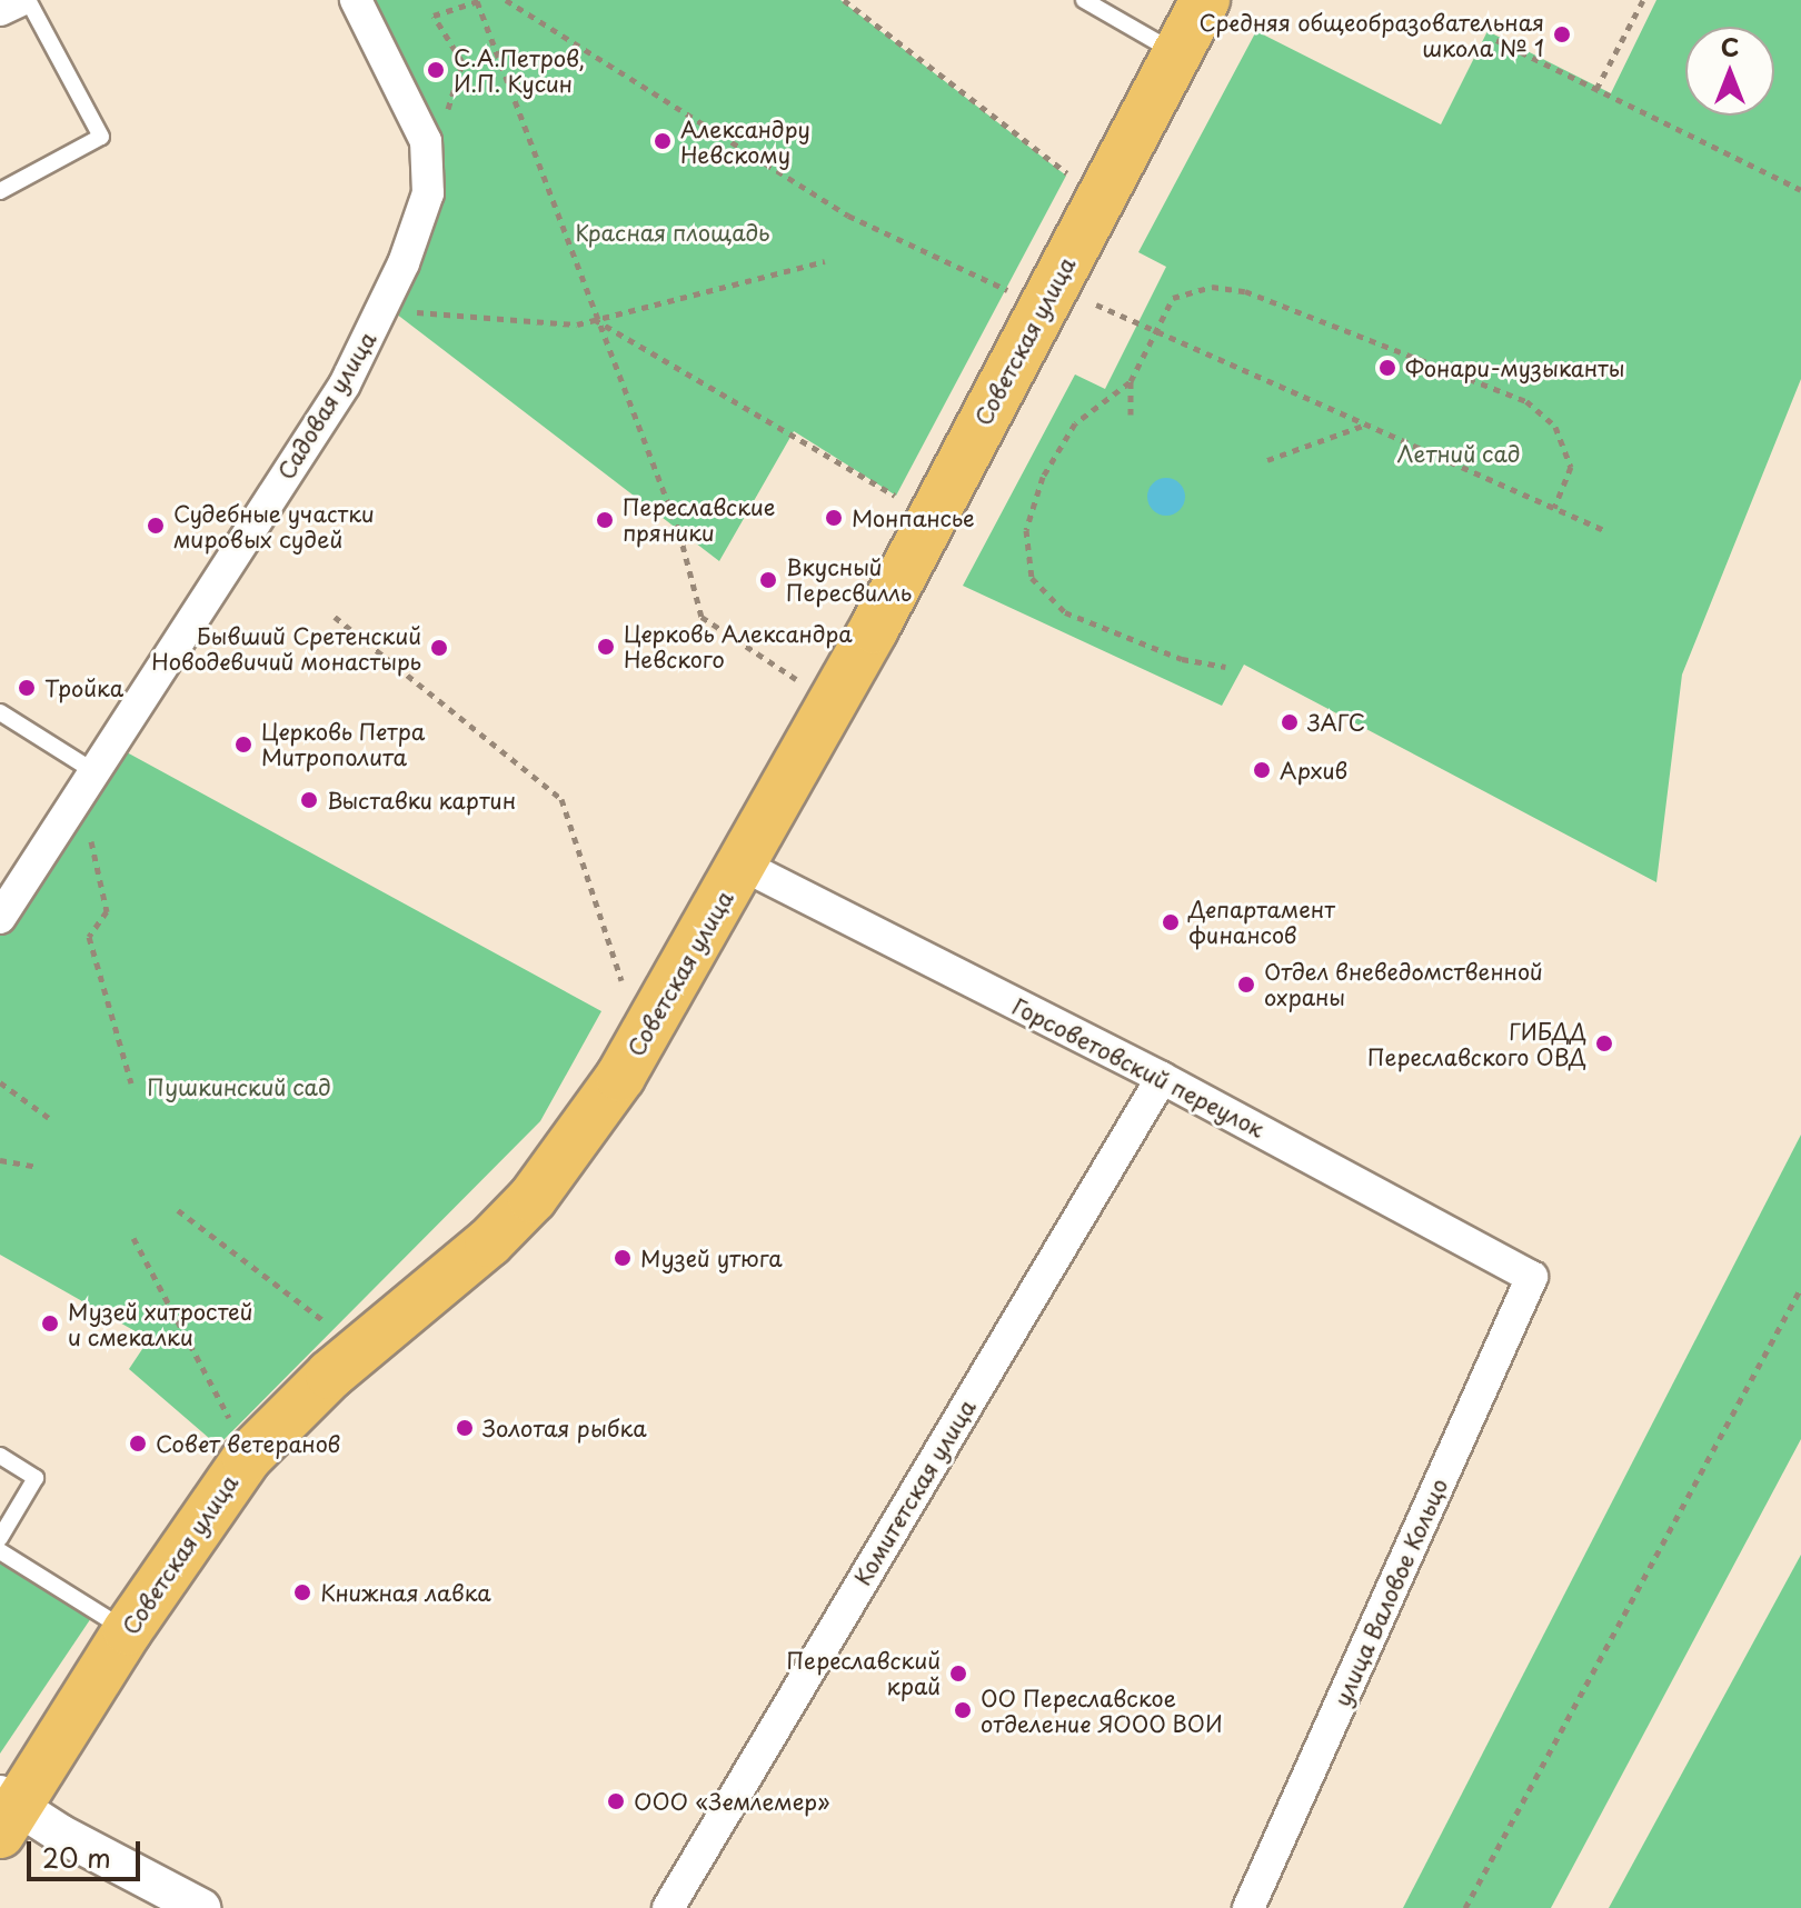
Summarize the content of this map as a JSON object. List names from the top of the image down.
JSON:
{
  "streets": {
    "main road": ["Советская улица"],
    "street": [
      "Садовая улица",
      "Горсоветовский переулок",
      "Комитетская улица",
      "улица Валовое Кольцо"
    ]
  },
  "crossings": [
    ["Советская улица", "Горсоветовский переулок"],
    ["Горсоветовский переулок", "Комитетская улица"],
    ["Горсоветовский переулок", "улица Валовое Кольцо"]
  ],
  "parks": ["Красная площадь", "Летний сад", "Пушкинский сад"],
  "places": [
    "Средняя общеобразовательная школа № 1",
    "С.А.Петров, И.П. Кусин",
    "Александру Невскому",
    "Фонари-музыканты",
    "Монпансье",
    "Переславские пряники",
    "Судебные участки мировых судей",
    "Вкусный Пересвилль",
    "Церковь Александра Невского",
    "Бывший Сретенский Новодевичий монастырь",
    "Тройка",
    "ЗАГС",
    "Церковь Петра Митрополита",
    "Архив",
    "Выставки картин",
    "Департамент финансов",
    "Отдел вневедомственной охраны",
    "ГИБДД Переславского ОВД",
    "Музей утюга",
    "Музей хитростей и смекалки",
    "Золотая рыбка",
    "Совет ветеранов",
    "Книжная лавка",
    "Переславский край",
    "ОО Переславское отделение ЯООО ВОИ",
    "ООО «Землемер»"
  ],
  "scale_bar": "20 m",
  "north": "top"
}
